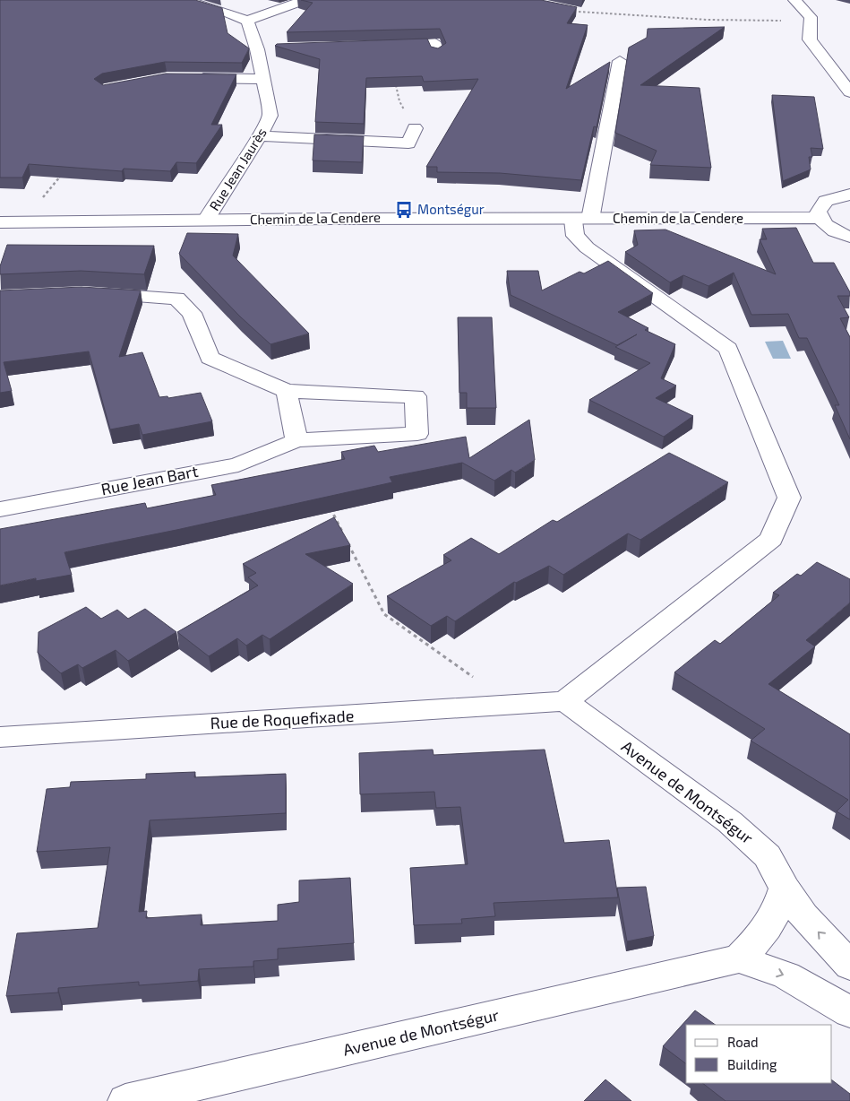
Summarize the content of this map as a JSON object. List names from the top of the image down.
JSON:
{
  "streets": {
    "street": [
      "Rue Jean Jaurès",
      "Chemin de la Cendere",
      "Rue Jean Bart",
      "Rue de Roquefixade",
      "Avenue de Montségur"
    ]
  },
  "crossings": [
    ["Rue Jean Jaurès", "Chemin de la Cendere"],
    ["Rue de Roquefixade", "Avenue de Montségur"]
  ],
  "places": {
    "bus stop": ["Montségur"]
  },
  "legend": ["Road", "Building"]
}
